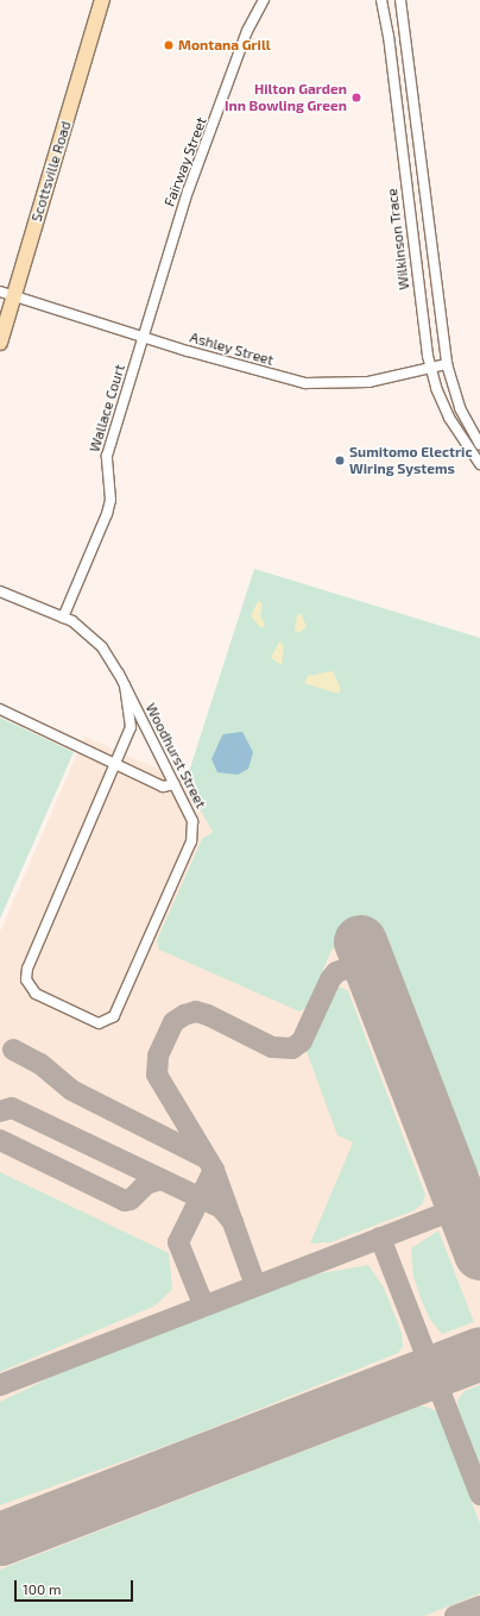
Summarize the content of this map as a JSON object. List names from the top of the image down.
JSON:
{
  "streets": {
    "main road": ["Scottsville Road"],
    "street": [
      "Fairway Street",
      "Wilkinson Trace",
      "Ashley Street",
      "Wallace Court",
      "Woodhurst Street"
    ]
  },
  "crossings": [
    ["Fairway Street", "Ashley Street"],
    ["Fairway Street", "Wallace Court"],
    ["Scottsville Road", "Ashley Street"],
    ["Wilkinson Trace", "Ashley Street"],
    ["Ashley Street", "Wallace Court"],
    ["Wallace Court", "Woodhurst Street"]
  ],
  "places": ["Montana Grill", "Hilton Garden Inn Bowling Green", "Sumitomo Electric Wiring Systems"],
  "scale_bar": "100 m"
}
